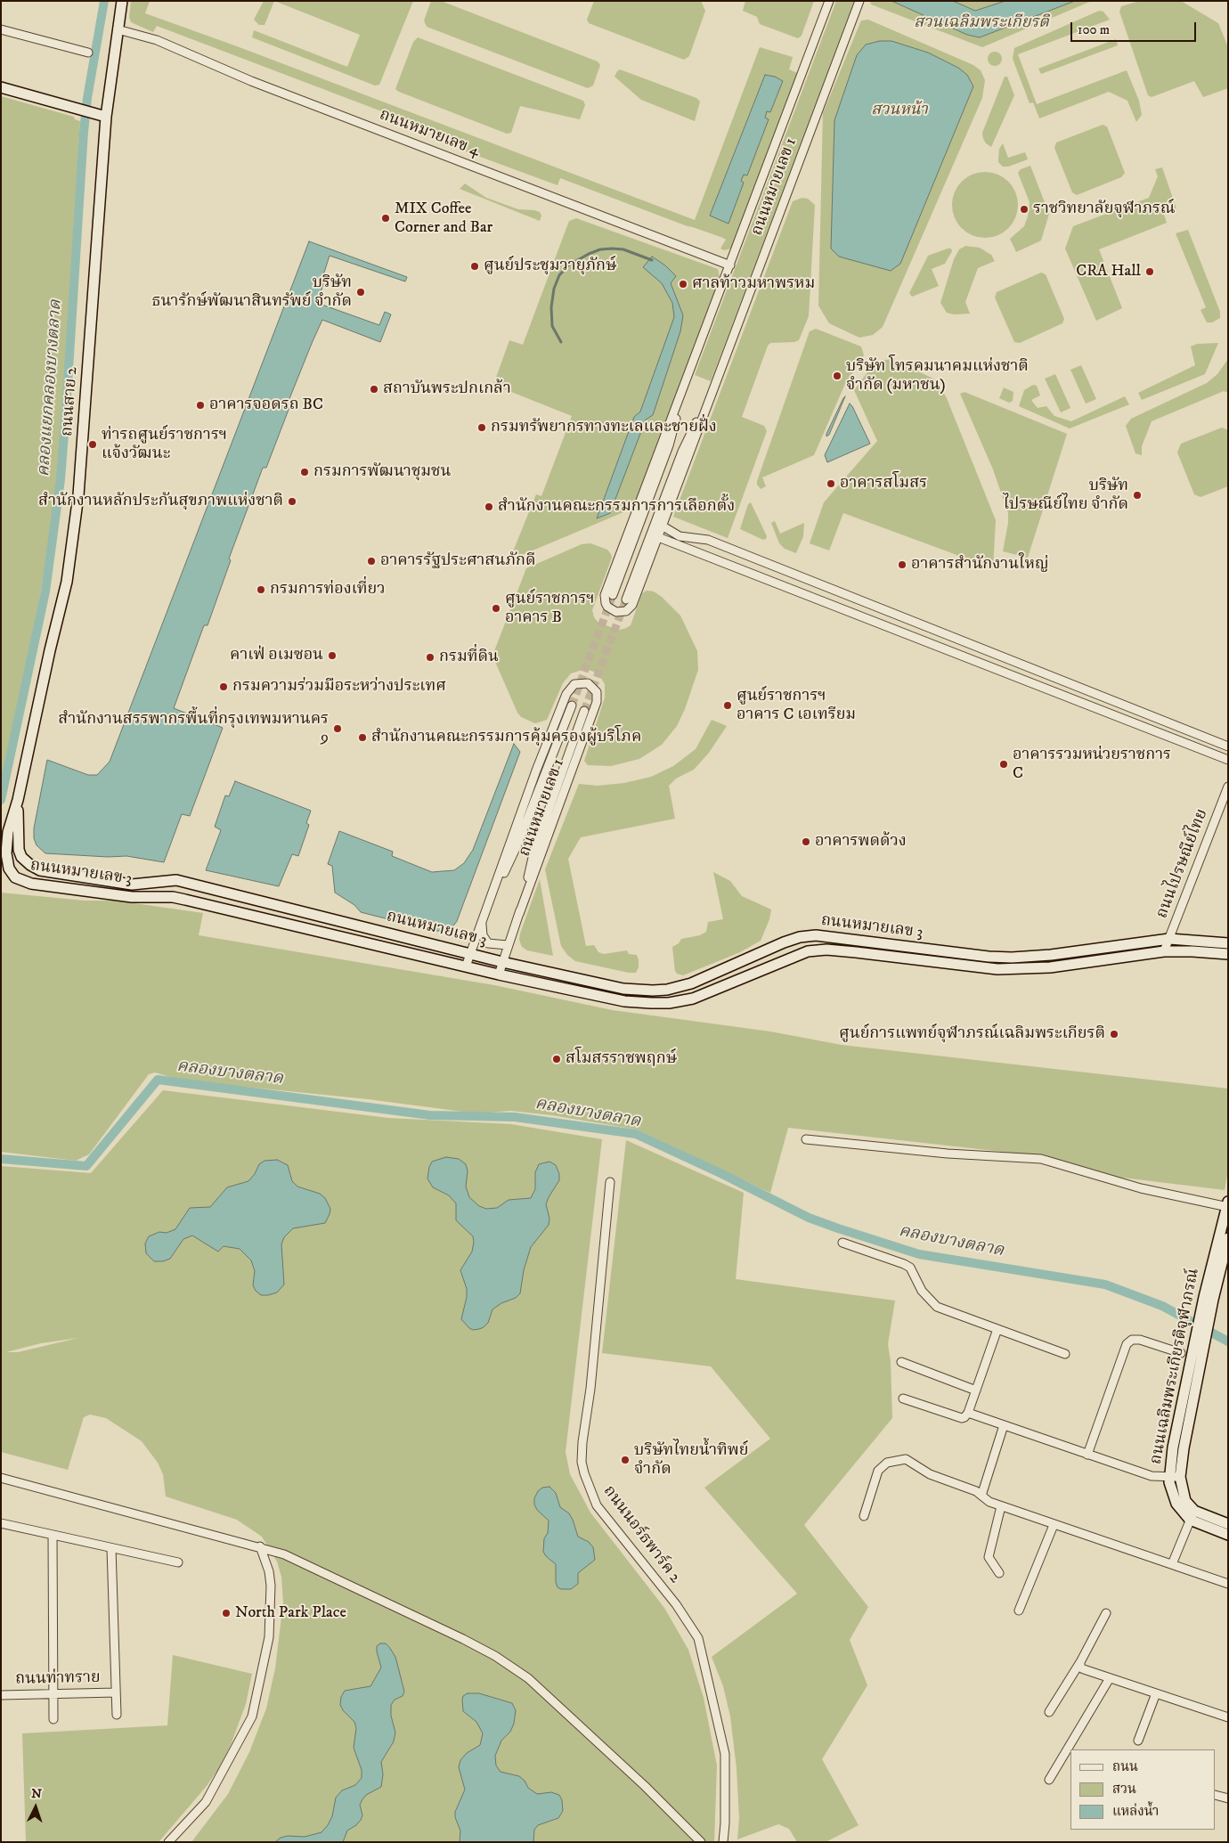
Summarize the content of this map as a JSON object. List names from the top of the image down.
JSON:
{
  "streets": {
    "street": [
      "ถนนหมายเลข 4",
      "ถนนหมายเลข 1",
      "ถนนสาย 2",
      "ถนนไปรษณีย์ไทย",
      "ถนนหมายเลข 3",
      "ถนนเฉลิมพระเกียรติจุฬาภรณ์",
      "ถนนนอร์ธพาร์ค 2",
      "ถนนท่าทราย"
    ]
  },
  "crossings": [
    ["ถนนหมายเลข 4", "ถนนหมายเลข 1"],
    ["ถนนหมายเลข 4", "ถนนสาย 2"],
    ["ถนนหมายเลข 1", "ถนนหมายเลข 3"],
    ["ถนนสาย 2", "ถนนหมายเลข 3"],
    ["ถนนไปรษณีย์ไทย", "ถนนหมายเลข 3"]
  ],
  "water": ["คลองแยกคลองบางตลาด", "คลองบางตลาด"],
  "parks": ["สวนเฉลิมพระเกียรติ", "สวนหน้า"],
  "places": [
    "ราชวิทยาลัยจุฬาภรณ์",
    "MIX Coffee Corner and Bar",
    "ศูนย์ประชุมวายุภักษ์",
    "CRA Hall",
    "ศาลท้าวมหาพรหม",
    "บริษัท ธนารักษ์พัฒนาสินทรัพย์ จำกัด",
    "บริษัท โทรคมนาคมแห่งชาติ จำกัด (มหาชน)",
    "สถาบันพระปกเกล้า",
    "อาคารจอดรถ BC",
    "กรมทรัพยากรทางทะเลและชายฝั่ง",
    "ท่ารถศูนย์ราชการฯ แจ้งวัฒนะ",
    "กรมการพัฒนาชุมชน",
    "อาคารสโมสร",
    "บริษัท ไปรษณีย์ไทย จำกัด",
    "สำนักงานหลักประกันสุขภาพแห่งชาติ",
    "สำนักงานคณะกรรมการการเลือกตั้ง",
    "อาคารรัฐประศาสนภักดี",
    "อาคารสำนักงานใหญ่",
    "กรมการท่องเที่ยว",
    "ศูนย์ราชการฯ อาคาร B",
    "คาเฟ่ อเมซอน",
    "กรมที่ดิน",
    "กรมความร่วมมือระหว่างประเทศ",
    "ศูนย์ราชการฯ อาคาร C เอเทรียม",
    "สำนักงานสรรพากรพื้นที่กรุงเทพมหานคร 9",
    "สำนักงานคณะกรรมการคุ้มครองผู้บริโภค",
    "อาคารรวมหน่วยราชการ C",
    "อาคารพดด้วง",
    "ศูนย์การแพทย์จุฬาภรณ์เฉลิมพระเกียรติ",
    "สโมสรราชพฤกษ์",
    "บริษัทไทยน้ำทิพย์ จำกัด",
    "North Park Place"
  ],
  "legend": ["ถนน", "สวน", "แหล่งน้ำ"],
  "scale_bar": "100 m",
  "north": "top"
}
